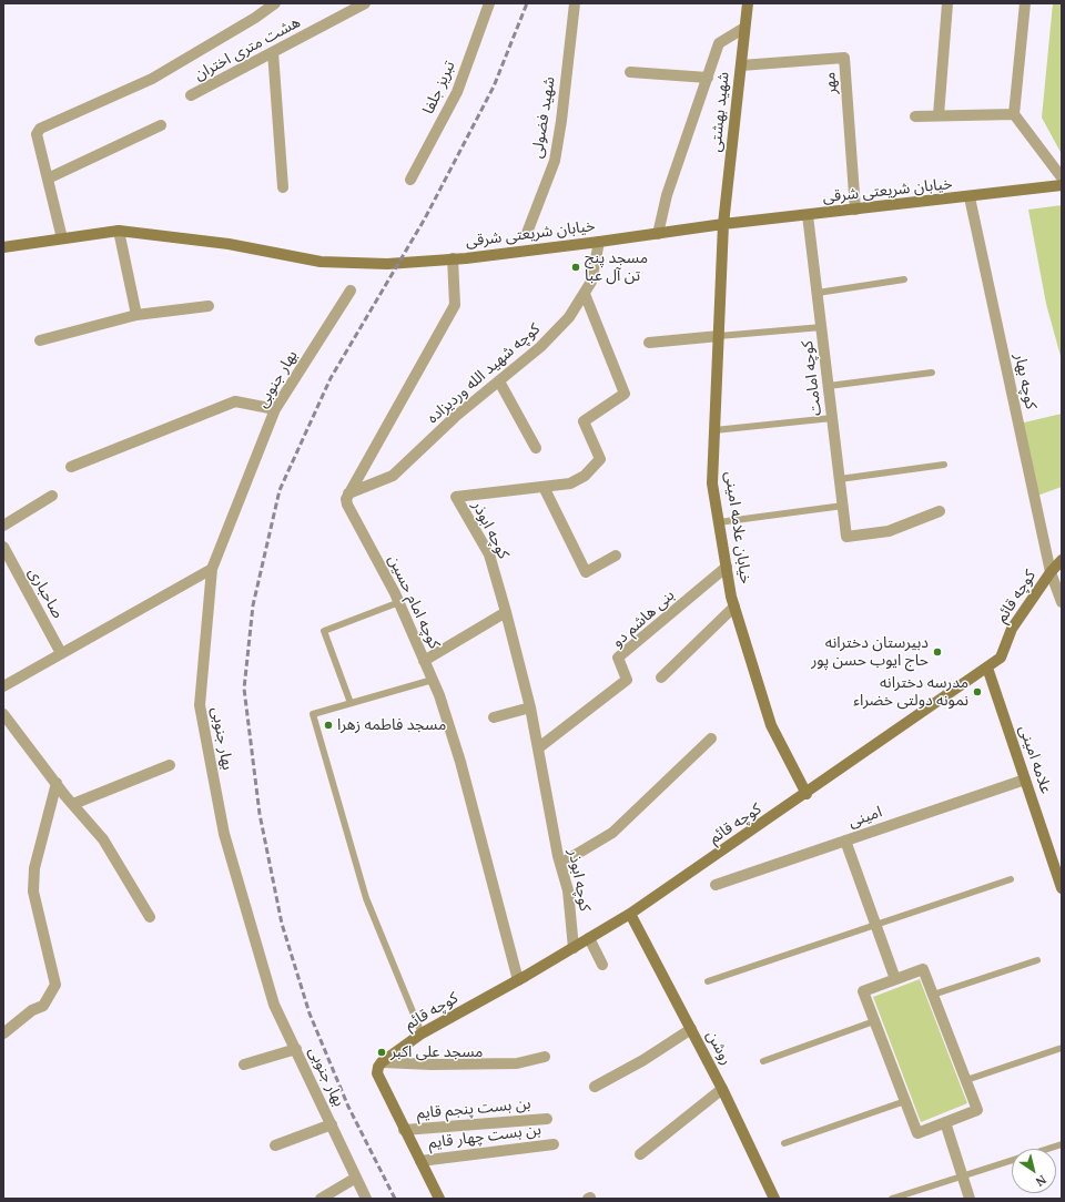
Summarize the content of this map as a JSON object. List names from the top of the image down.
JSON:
{
  "streets": {
    "street": [
      "هشت متری اختران",
      "مهر",
      "تبریز جلفا",
      "شهید بهشتی",
      "شهید فضولی",
      "خیابان شریعتی شرقی",
      "کوچه شهید الله وردیزاده",
      "کوچه امامت",
      "بهار جنوبی",
      "کوچه بهار",
      "خیابان علامه امینی",
      "کوچه ابوذر",
      "صاحباری",
      "کوچه قائم",
      "کوچه امام حسین",
      "بنی هاشم دو",
      "علامه امینی",
      "امینی",
      "روشن",
      "بن بست پنجم قایم",
      "بن بست چهار قایم"
    ]
  },
  "crossings": [
    ["مهر", "شهید بهشتی"],
    ["مهر", "خیابان شریعتی شرقی"],
    ["شهید بهشتی", "خیابان شریعتی شرقی"],
    ["شهید بهشتی", "خیابان علامه امینی"],
    ["خیابان شریعتی شرقی", "کوچه شهید الله وردیزاده"],
    ["خیابان شریعتی شرقی", "کوچه امامت"],
    ["خیابان شریعتی شرقی", "کوچه بهار"],
    ["خیابان شریعتی شرقی", "خیابان علامه امینی"],
    ["کوچه شهید الله وردیزاده", "کوچه ابوذر"],
    ["کوچه شهید الله وردیزاده", "کوچه امام حسین"],
    ["کوچه بهار", "کوچه قائم"],
    ["خیابان علامه امینی", "کوچه قائم"],
    ["خیابان علامه امینی", "بنی هاشم دو"],
    ["کوچه ابوذر", "کوچه قائم"],
    ["کوچه ابوذر", "بنی هاشم دو"],
    ["کوچه قائم", "کوچه امام حسین"],
    ["کوچه قائم", "علامه امینی"],
    ["کوچه قائم", "روشن"],
    ["علامه امینی", "امینی"]
  ],
  "places": [
    "مسجد پنج تن آل عبا",
    "دبیرستان دخترانه حاج ایوب حسن پور",
    "مدرسه دخترانه نمونه دولتی خضراء",
    "مسجد فاطمه زهرا",
    "مسجد علی اکبر"
  ],
  "north": "bottom right"
}
